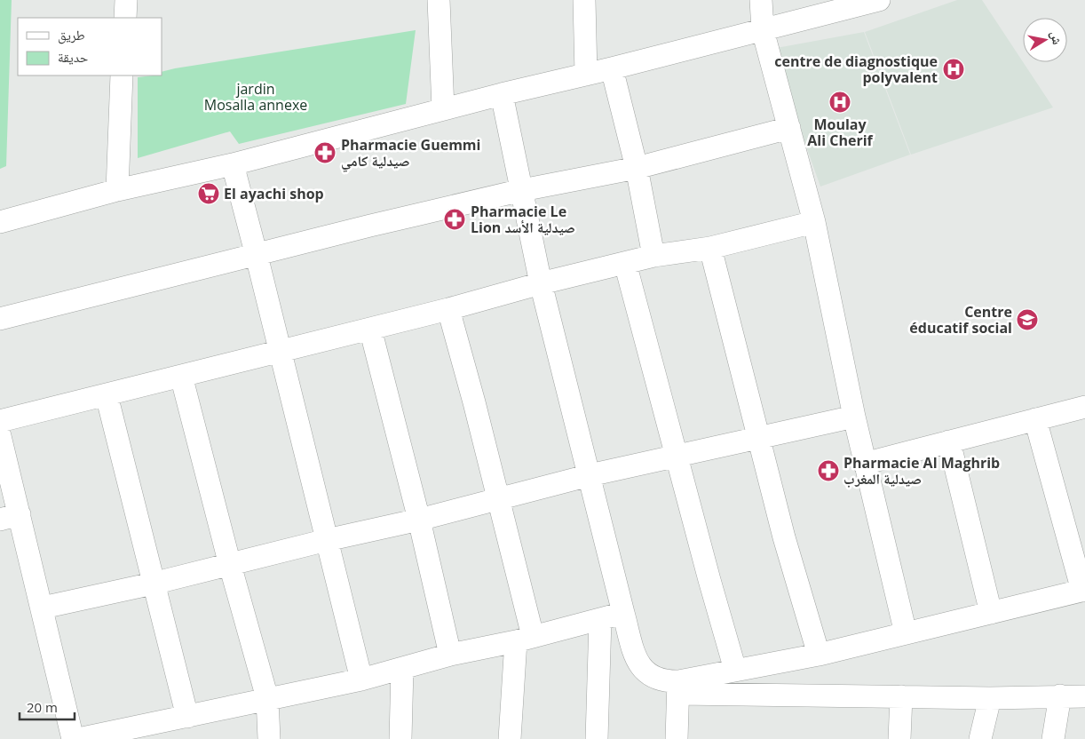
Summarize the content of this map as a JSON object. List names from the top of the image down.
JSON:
{
  "parks": ["jardin Mosalla annexe"],
  "places": {
    "hospital": ["centre de diagnostique polyvalent", "Moulay Ali Cherif"],
    "pharmacy": ["Pharmacie Guemmi صيدلية كامي", "Pharmacie Le Lion صيدلية الأسد", "Pharmacie Al Maghrib صيدلية المغرب"],
    "supermarket": ["El ayachi shop"],
    "school or university": ["Centre éducatif social"]
  },
  "legend": ["طريق", "حديقة"],
  "scale_bar": "20 m",
  "north": "right"
}
